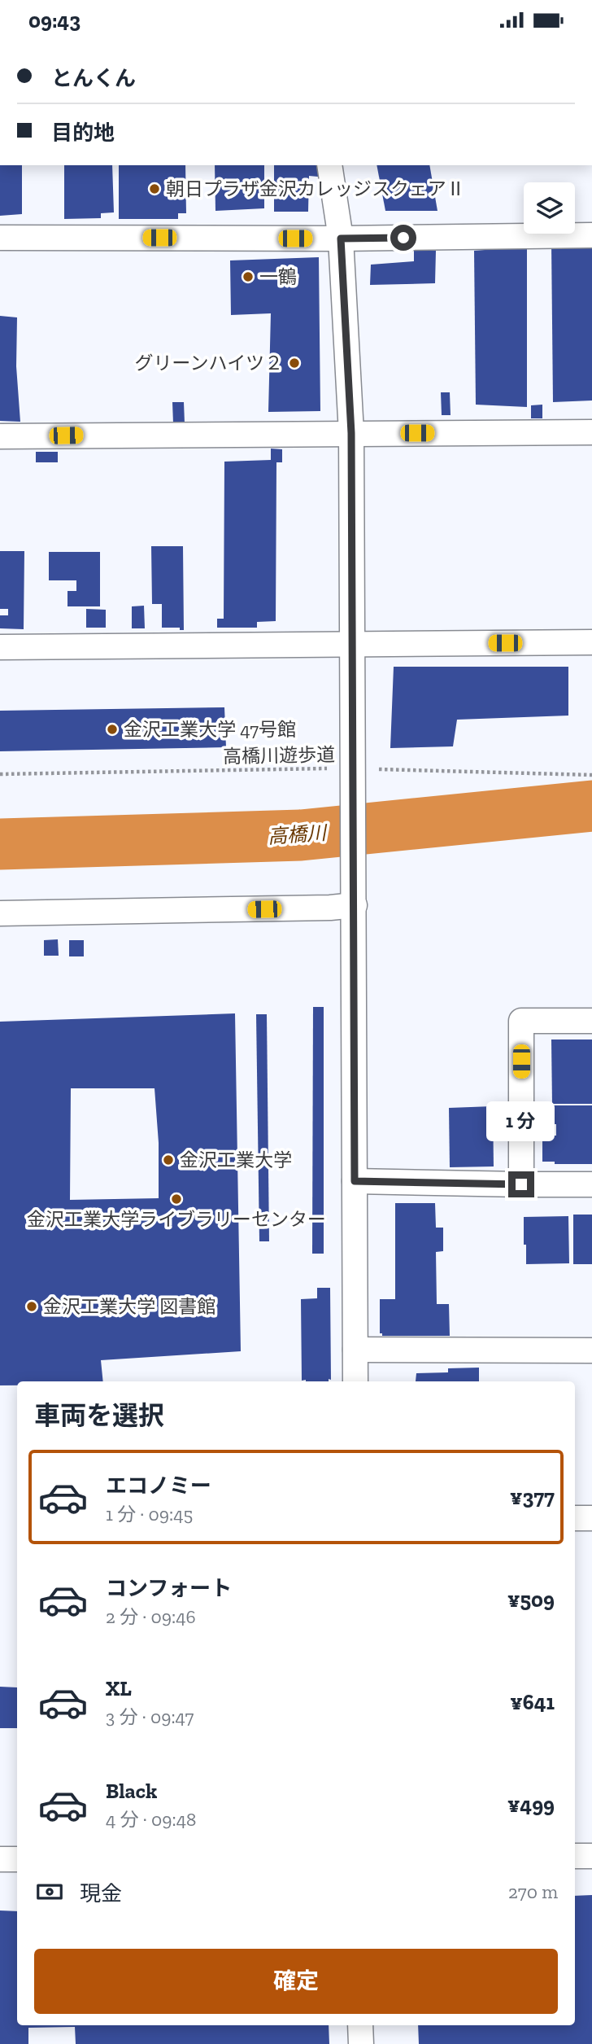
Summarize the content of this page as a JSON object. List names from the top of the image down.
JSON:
{
  "streets": {
    "path": ["高橋川遊歩道"]
  },
  "water": ["高橋川"],
  "places": [
    "朝日プラザ金沢カレッジスクェアⅡ",
    "一鶴",
    "グリーンハイツ２",
    "金沢工業大学 47号館",
    "金沢工業大学",
    "金沢工業大学ライブラリーセンター",
    "金沢工業大学 図書館"
  ],
  "page": {
    "status": "09:43",
    "banner": ["とんくん", "目的地"],
    "bubble": "1 分",
    "heading": "車両を選択",
    "list": [
      {
        "name": "エコノミー",
        "note": "1 分 · 09:45",
        "value": "¥377"
      },
      {
        "name": "コンフォート",
        "note": "2 分 · 09:46",
        "value": "¥509"
      },
      {
        "name": "XL",
        "note": "3 分 · 09:47",
        "value": "¥641"
      },
      {
        "name": "Black",
        "note": "4 分 · 09:48",
        "value": "¥499"
      }
    ],
    "pay": ["現金", "270 m"],
    "buttons": "確定"
  }
}
